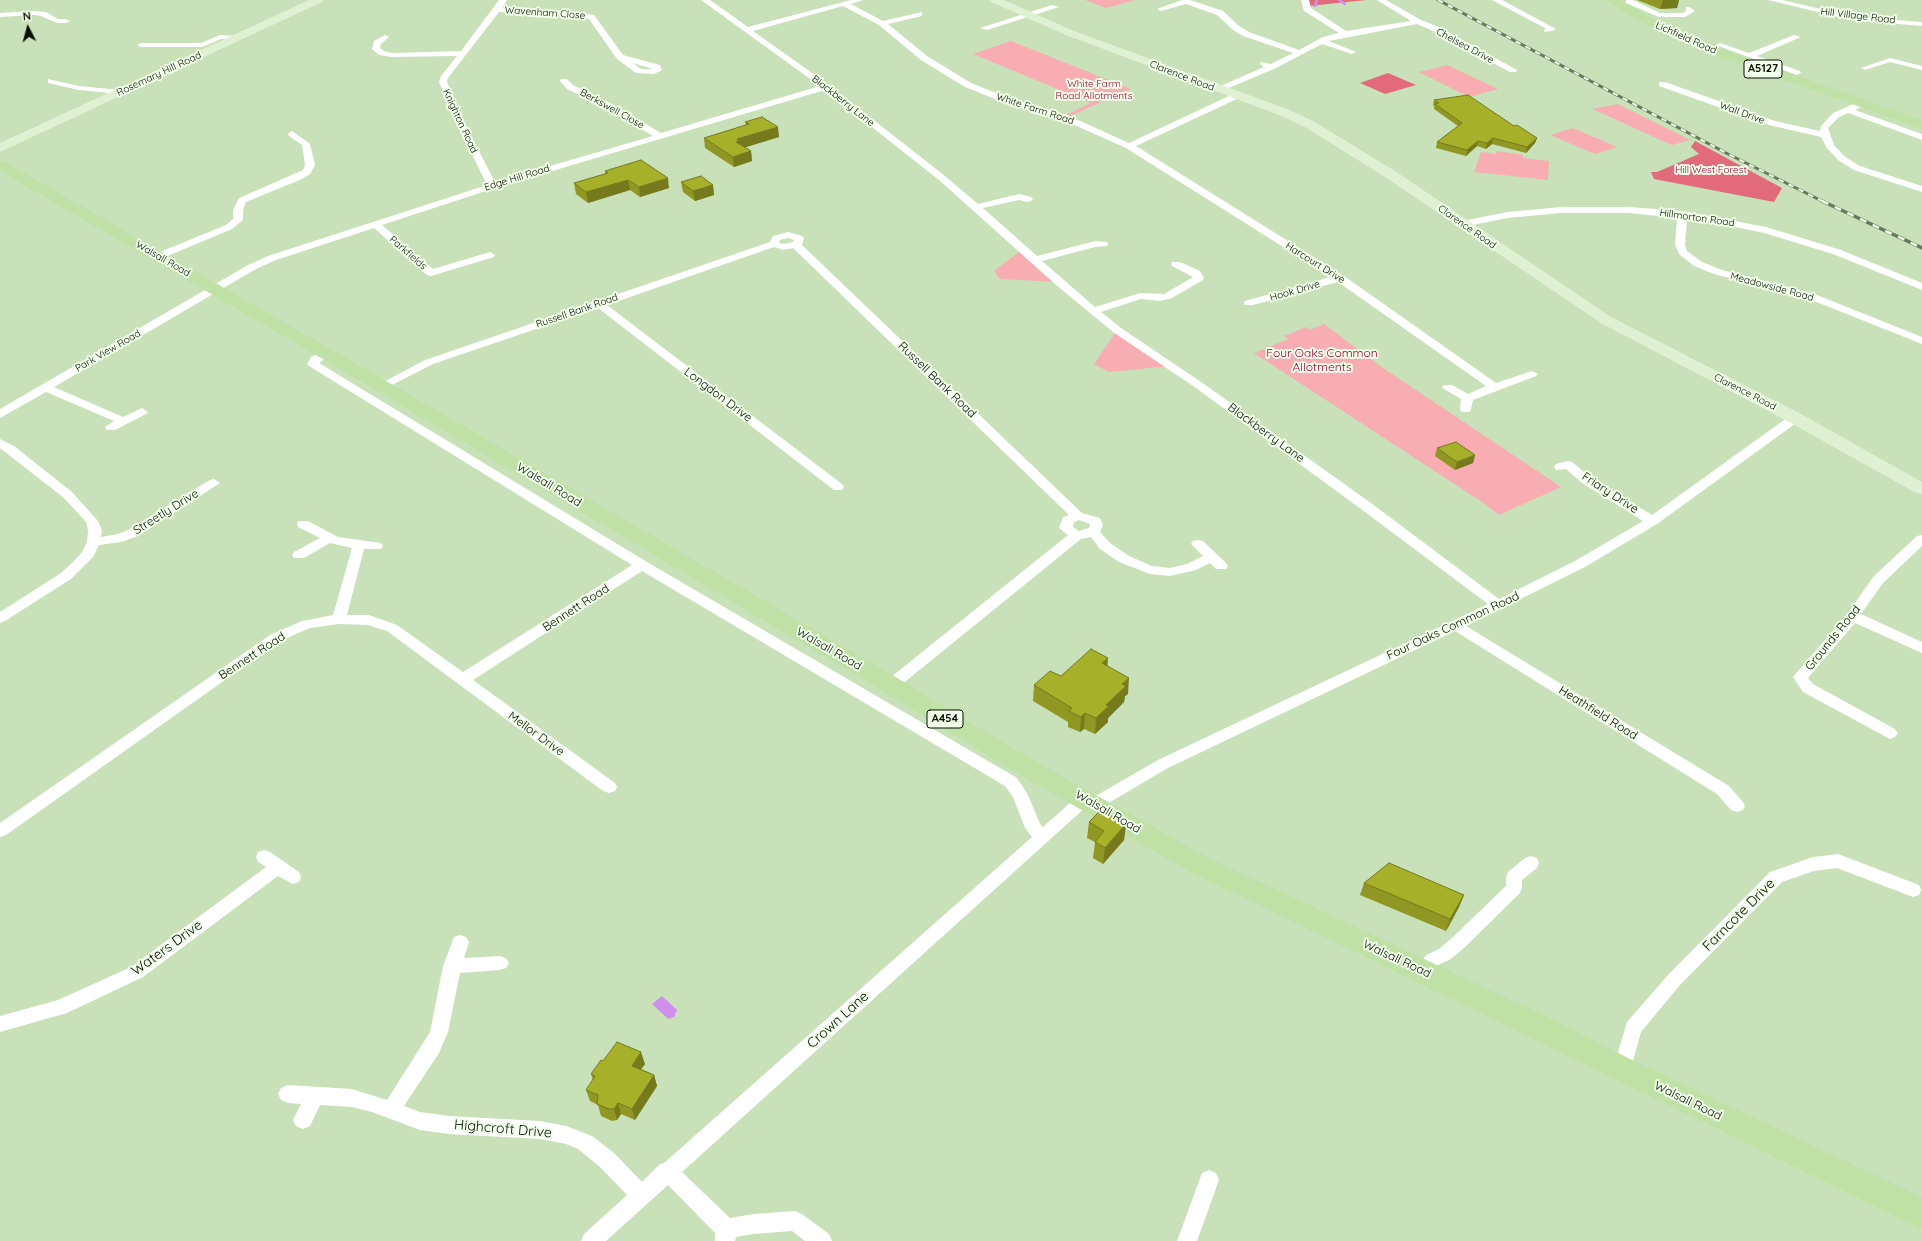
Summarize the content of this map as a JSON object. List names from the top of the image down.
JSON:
{
  "streets": {
    "main road": [
      "Lichfield Road",
      "A5127",
      "Walsall Road",
      "A454"
    ],
    "street": [
      "Wavenham Close",
      "Hill Village Road",
      "Chelsea Drive",
      "Rosemary Hill Road",
      "Clarence Road",
      "Blackberry Lane",
      "Berkswell Close",
      "White Farm Road",
      "Wall Drive",
      "Knighton Road",
      "Edge Hill Road",
      "Hillmorton Road",
      "Parkfields",
      "Harcourt Drive",
      "Meadowside Road",
      "Hook Drive",
      "Russell Bank Road",
      "Park View Road",
      "Longdon Drive",
      "Friary Drive",
      "Streetly Drive",
      "Bennett Road",
      "Four Oaks Common Road",
      "Grounds Road",
      "Heathfield Road",
      "Mellor Drive",
      "Farncote Drive",
      "Waters Drive",
      "Crown Lane",
      "Highcroft Drive"
    ]
  },
  "crossings": [
    ["Wavenham Close", "Knighton Road"],
    ["Clarence Road", "Hillmorton Road"],
    ["Clarence Road", "Four Oaks Common Road"],
    ["Blackberry Lane", "Edge Hill Road"],
    ["Blackberry Lane", "Four Oaks Common Road"],
    ["Berkswell Close", "Edge Hill Road"],
    ["White Farm Road", "Harcourt Drive"],
    ["Knighton Road", "Edge Hill Road"],
    ["Edge Hill Road", "Parkfields"],
    ["Edge Hill Road", "Walsall Road"],
    ["Edge Hill Road", "Park View Road"],
    ["Hillmorton Road", "Meadowside Road"],
    ["Walsall Road", "Russell Bank Road"],
    ["Walsall Road", "Park View Road"],
    ["Walsall Road", "Bennett Road"],
    ["Walsall Road", "Four Oaks Common Road"],
    ["Walsall Road", "Farncote Drive"],
    ["Walsall Road", "Crown Lane"],
    ["Harcourt Drive", "Hook Drive"],
    ["Russell Bank Road", "Longdon Drive"],
    ["Friary Drive", "Four Oaks Common Road"],
    ["Bennett Road", "Mellor Drive"],
    ["Four Oaks Common Road", "Heathfield Road"],
    ["Four Oaks Common Road", "Crown Lane"],
    ["Crown Lane", "Highcroft Drive"]
  ],
  "parks": ["White Farm Road Allotments", "Hill West Forest", "Four Oaks Common Allotments"],
  "north": "top"
}
